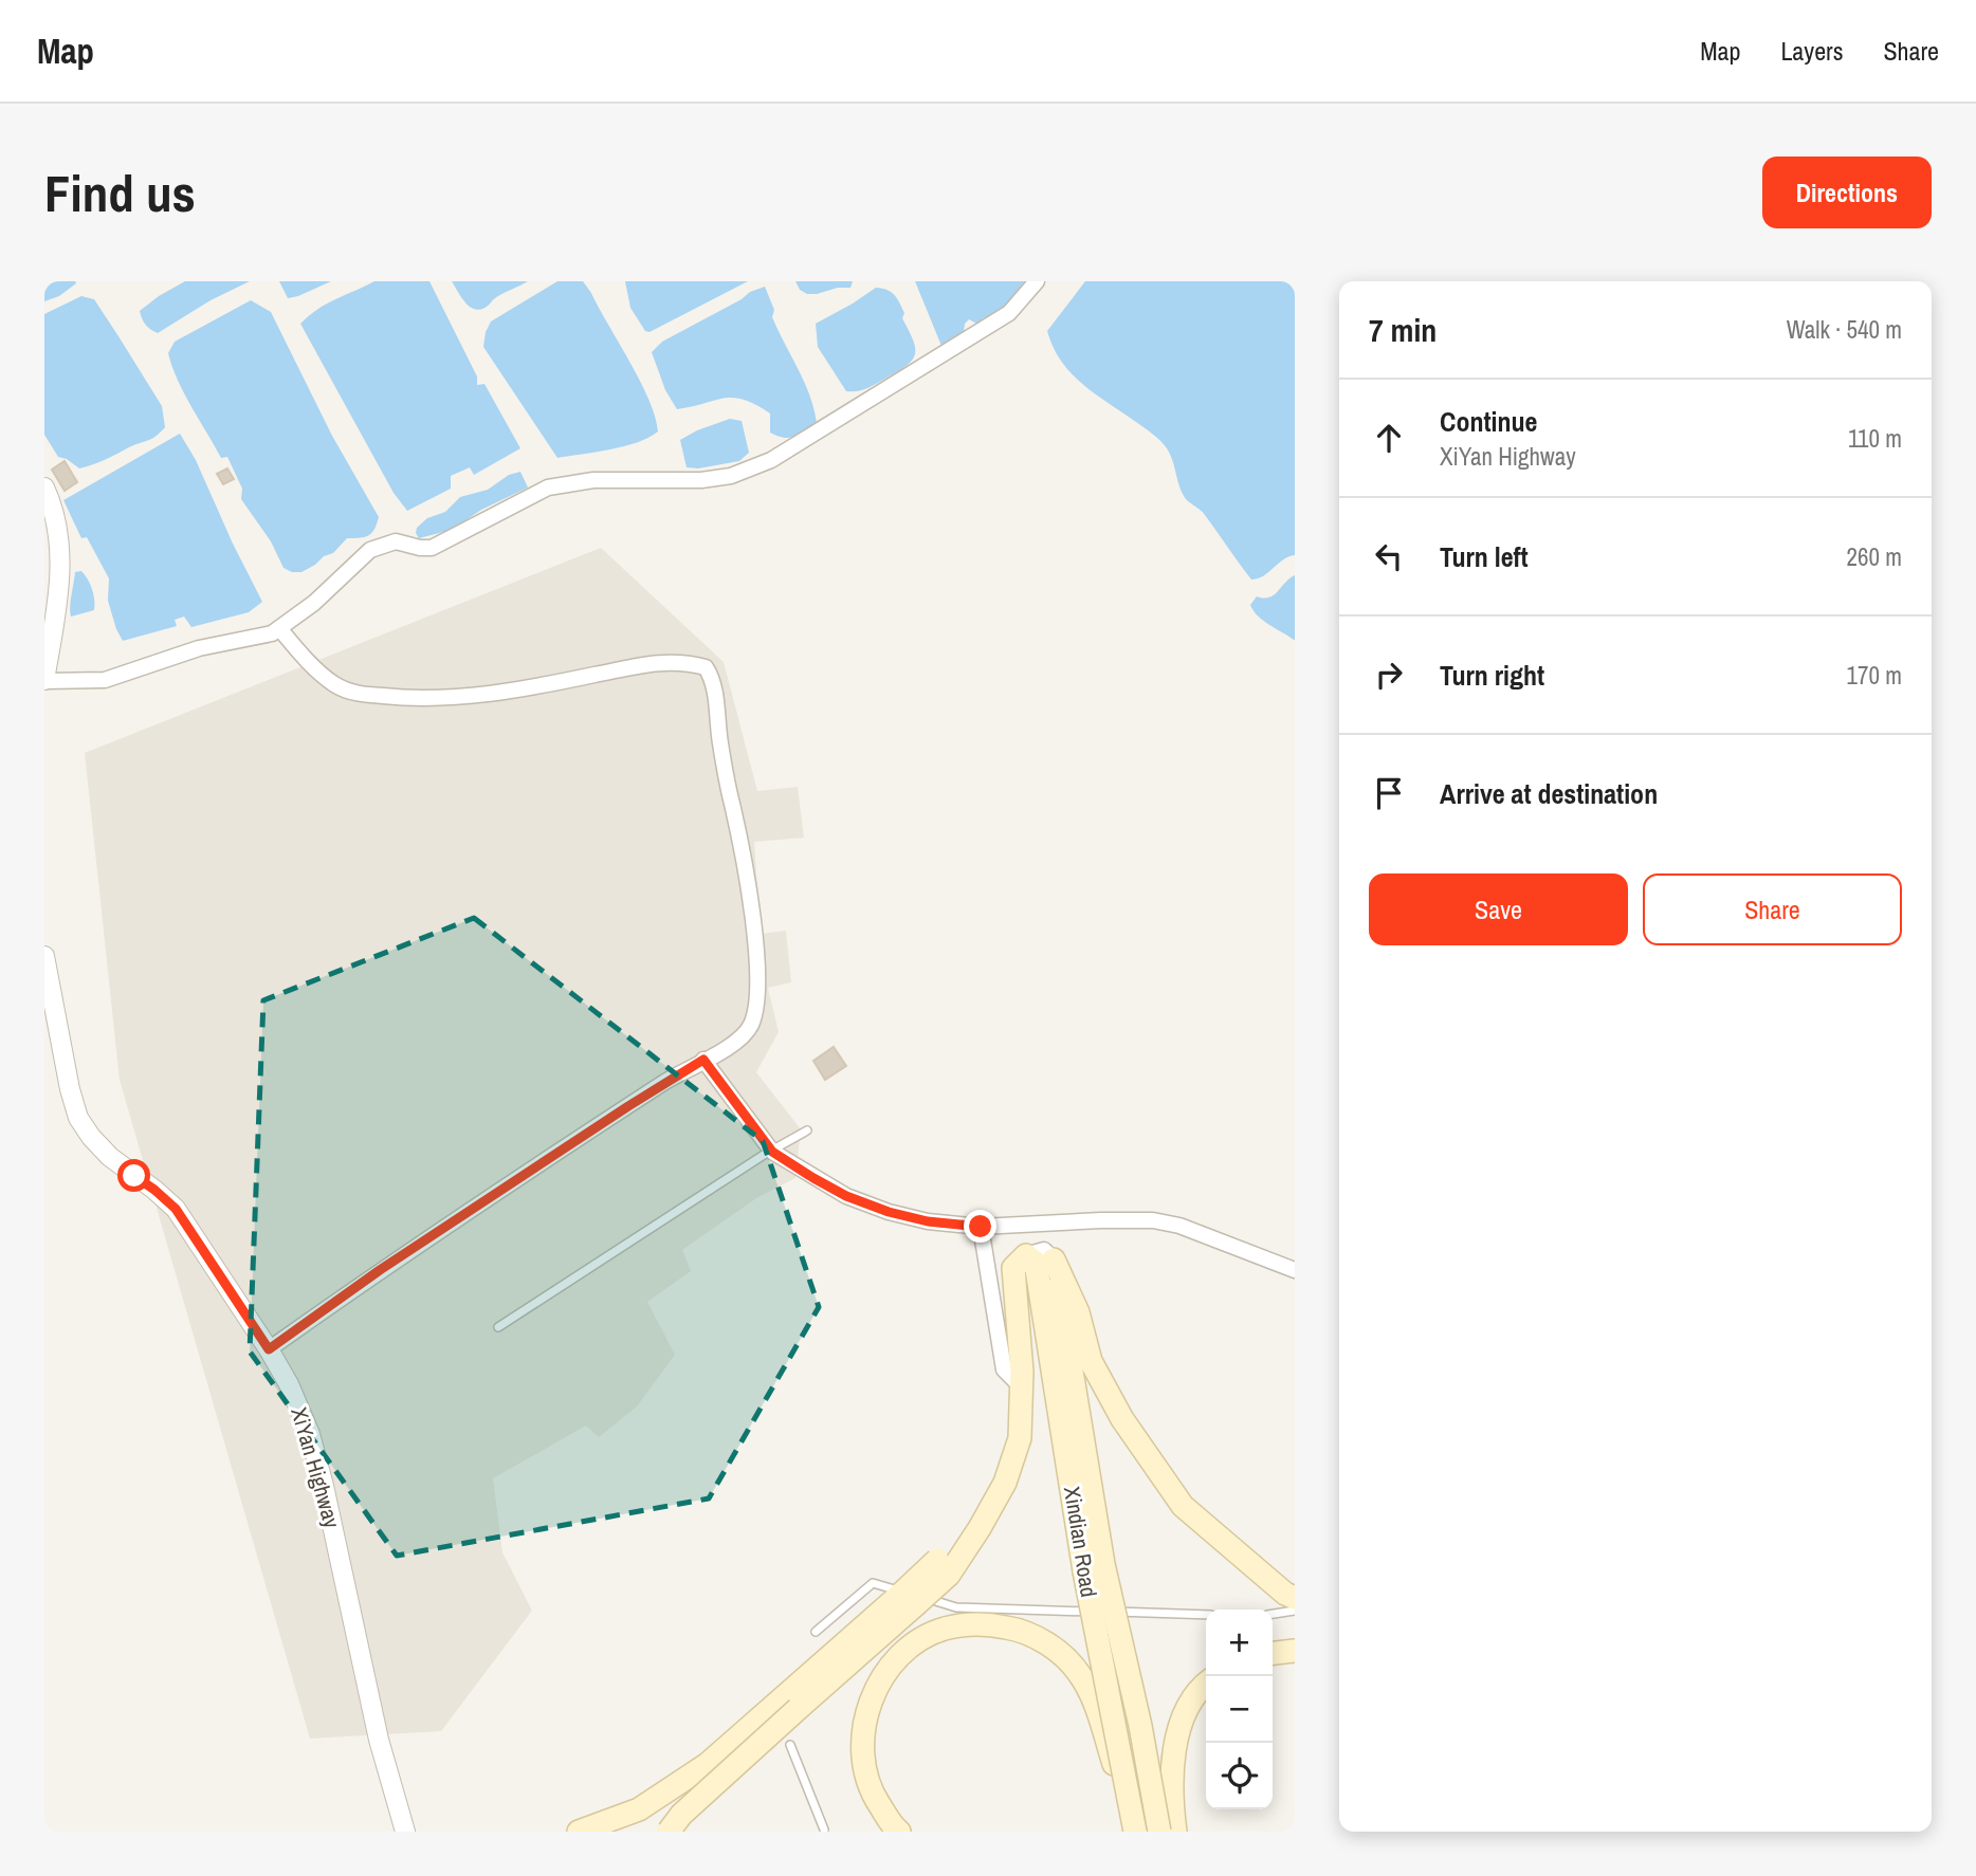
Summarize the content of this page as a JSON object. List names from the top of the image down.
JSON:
{
  "streets": {
    "main road": ["Xindian Road"],
    "street": ["XiYan Highway"]
  },
  "page": {
    "header": "Map",
    "nav": ["Map", "Layers", "Share"],
    "buttons": [
      "Directions",
      ["Save", "Share"]
    ],
    "title": "Find us",
    "heading": ["7 min", "Walk · 540 m"],
    "list": [
      ["Continue", "XiYan Highway", "110 m"],
      ["Turn left", "260 m"],
      ["Turn right", "170 m"],
      "Arrive at destination"
    ],
    "map_buttons": ["+", "−"]
  }
}
